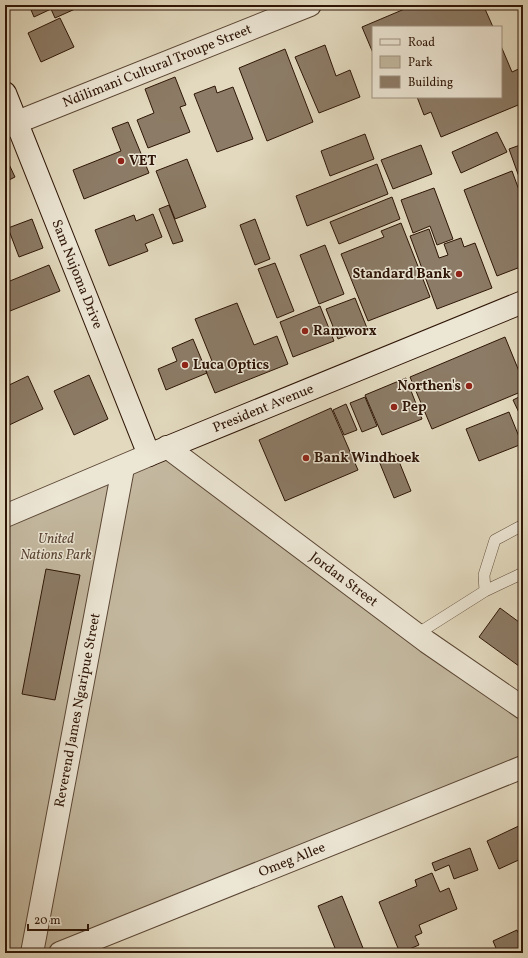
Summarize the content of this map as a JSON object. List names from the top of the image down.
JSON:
{
  "streets": {
    "street": [
      "Ndilimani Cultural Troupe Street",
      "Sam Nujoma Drive",
      "President Avenue",
      "Jordan Street",
      "Reverend James Ngaripue Street",
      "Omeg Allee"
    ]
  },
  "crossings": [
    ["Ndilimani Cultural Troupe Street", "Sam Nujoma Drive"],
    ["Sam Nujoma Drive", "President Avenue"],
    ["Sam Nujoma Drive", "Jordan Street"],
    ["President Avenue", "Jordan Street"],
    ["President Avenue", "Reverend James Ngaripue Street"]
  ],
  "parks": ["United Nations Park"],
  "places": [
    "VET",
    "Standard Bank",
    "Ramworx",
    "Luca Optics",
    "Northen's",
    "Pep",
    "Bank Windhoek"
  ],
  "legend": ["Road", "Park", "Building"],
  "scale_bar": "20 m"
}
